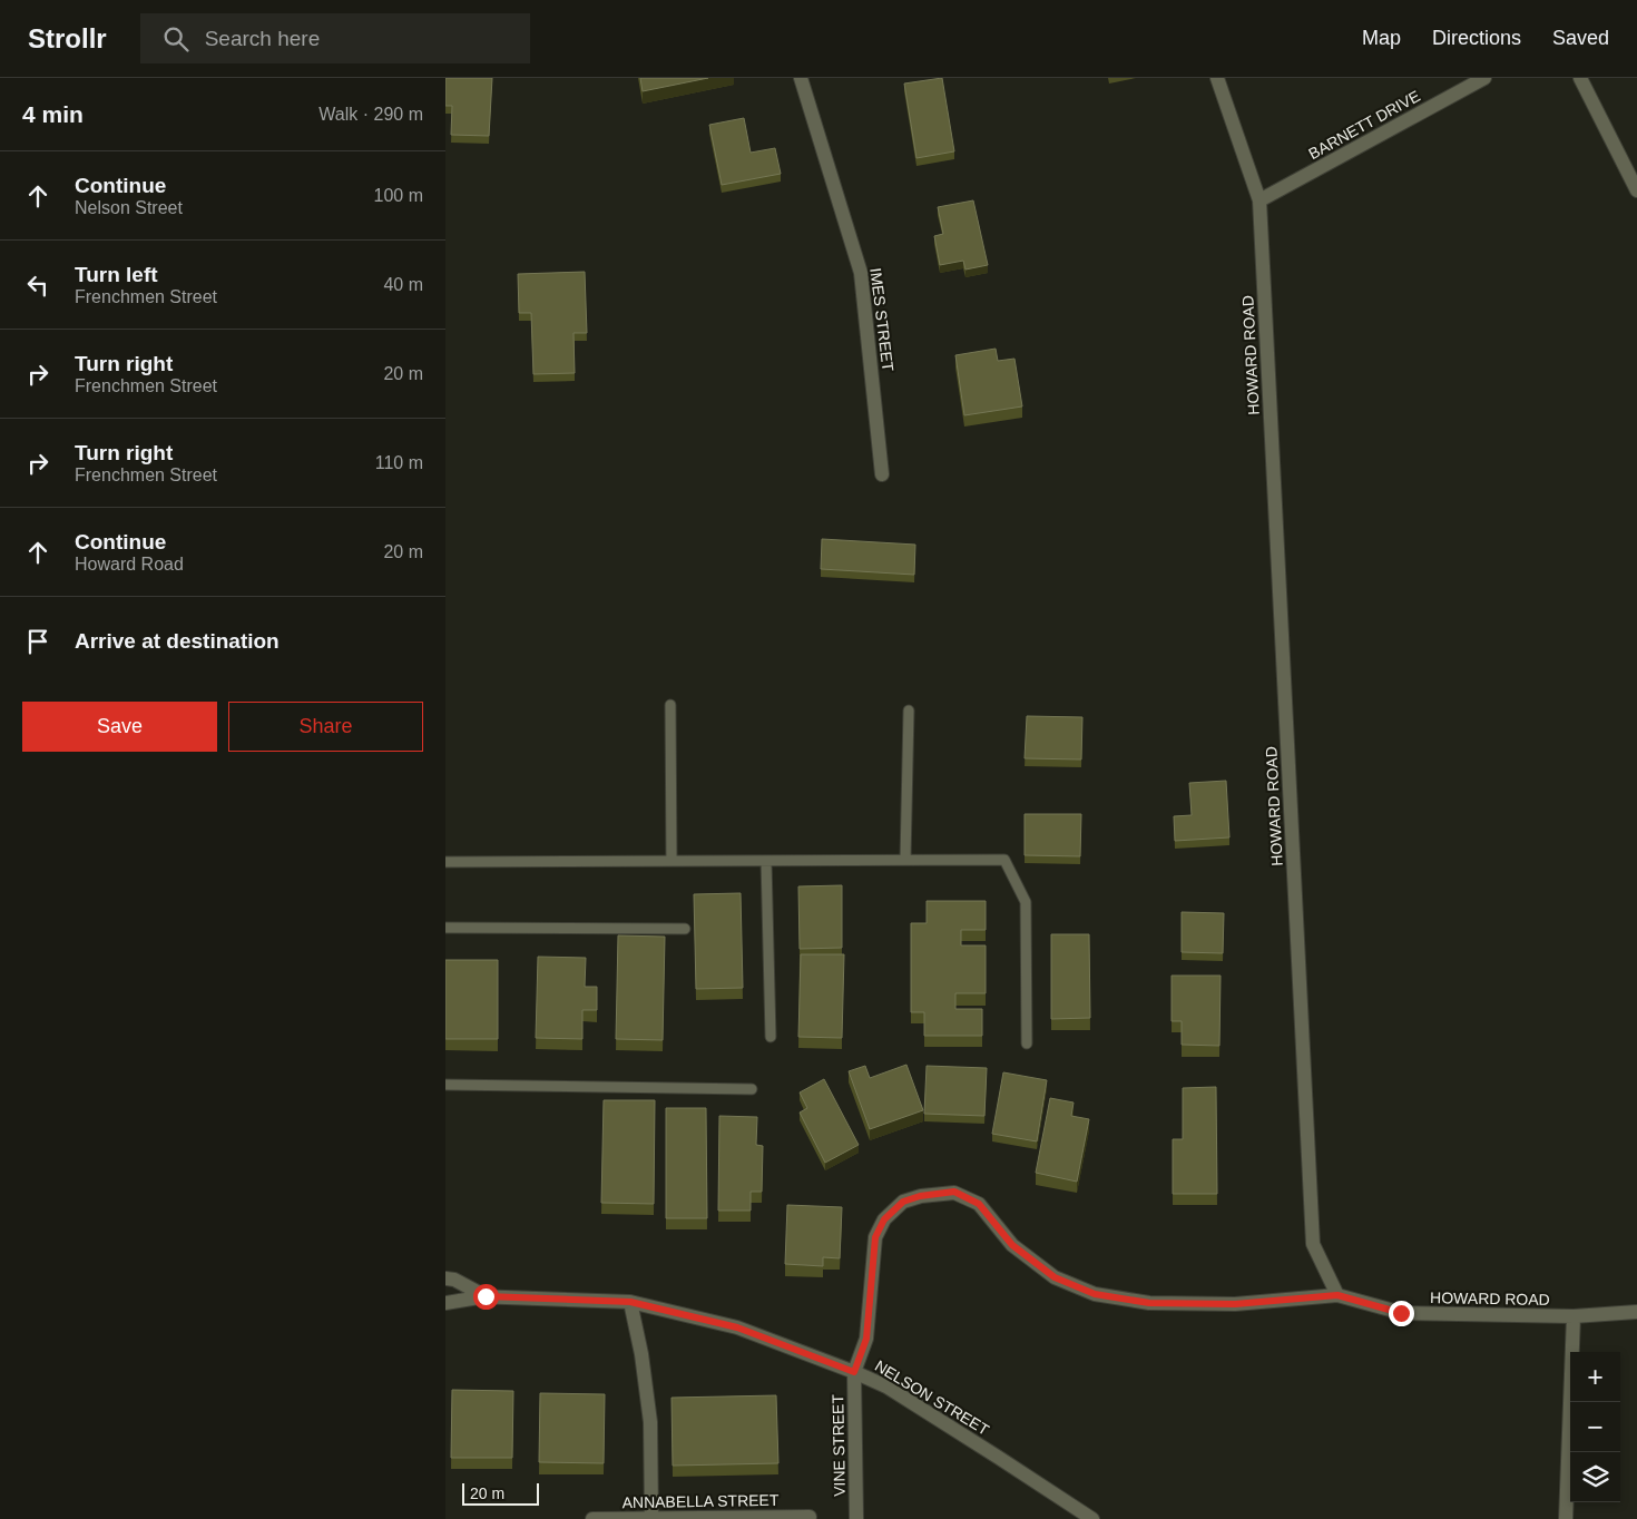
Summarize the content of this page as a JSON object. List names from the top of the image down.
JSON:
{
  "streets": {
    "street": [
      "BARNETT DRIVE",
      "IMES STREET",
      "HOWARD ROAD",
      "NELSON STREET",
      "VINE STREET",
      "ANNABELLA STREET"
    ]
  },
  "crossings": [
    ["BARNETT DRIVE", "HOWARD ROAD"],
    ["NELSON STREET", "VINE STREET"]
  ],
  "scale_bar": "20 m",
  "page": {
    "header": "Strollr",
    "search": "Search here",
    "nav": ["Map", "Directions", "Saved"],
    "heading": ["4 min", "Walk · 290 m"],
    "list": [
      ["Continue", "Nelson Street", "100 m"],
      ["Turn left", "Frenchmen Street", "40 m"],
      ["Turn right", "Frenchmen Street", "20 m"],
      ["Turn right", "Frenchmen Street", "110 m"],
      ["Continue", "Howard Road", "20 m"],
      "Arrive at destination"
    ],
    "buttons": ["Save", "Share"],
    "map_buttons": ["+", "−"],
    "scale": "20 m"
  }
}
